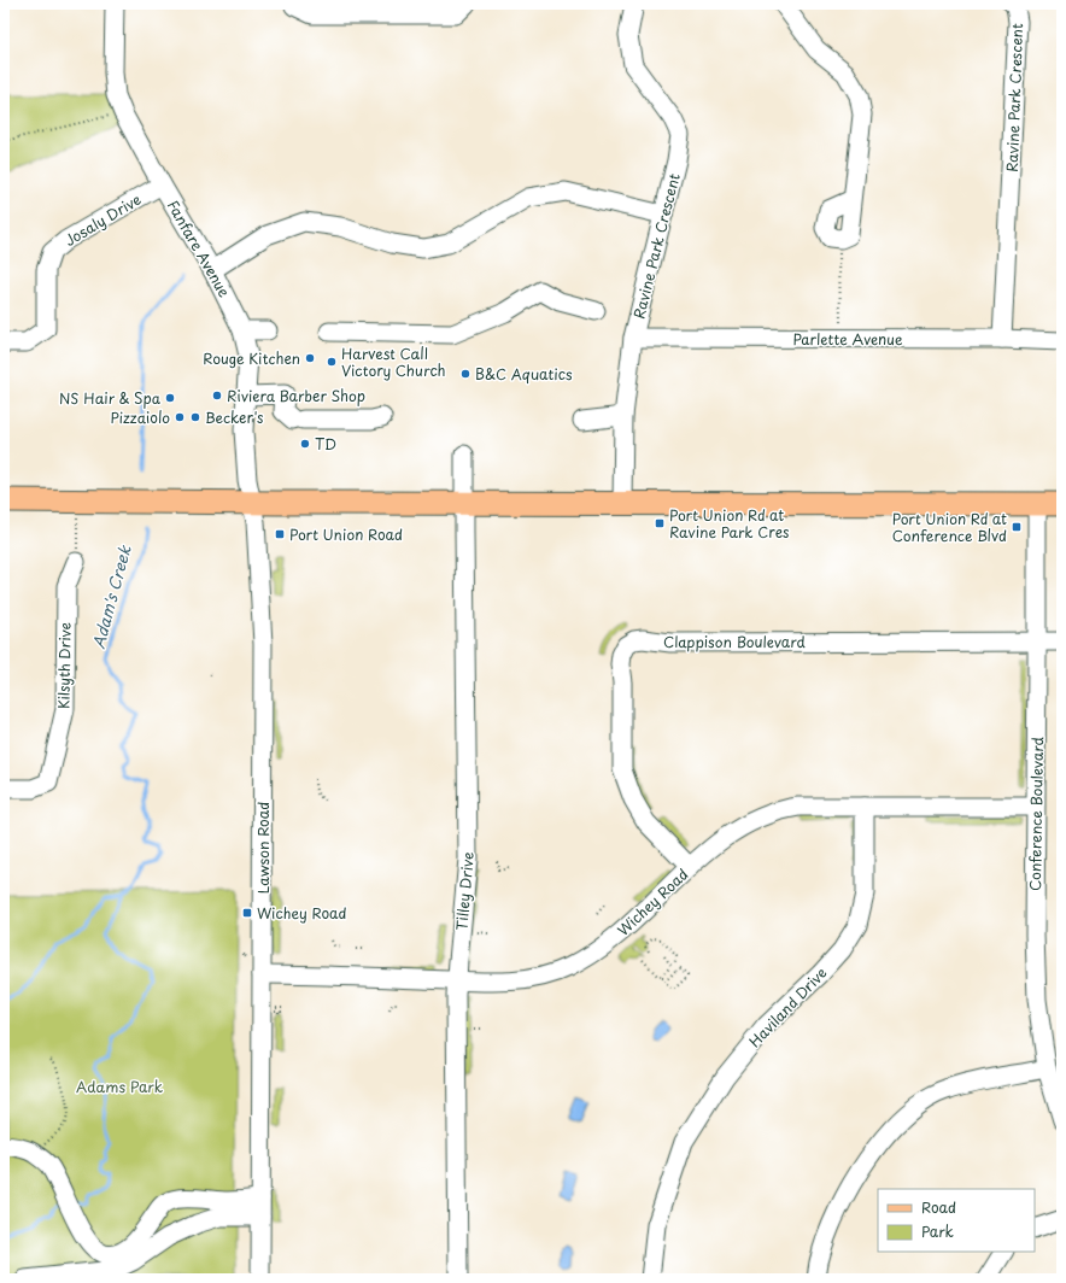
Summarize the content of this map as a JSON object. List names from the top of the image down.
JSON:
{
  "streets": {
    "street": [
      "Ravine Park Crescent",
      "Josaly Drive",
      "Fanfare Avenue",
      "Parlette Avenue",
      "Clappison Boulevard",
      "Kilsyth Drive",
      "Conference Boulevard",
      "Lawson Road",
      "Tilley Drive",
      "Wichey Road",
      "Haviland Drive"
    ]
  },
  "crossings": [
    ["Ravine Park Crescent", "Parlette Avenue"],
    ["Josaly Drive", "Fanfare Avenue"],
    ["Fanfare Avenue", "Lawson Road"],
    ["Clappison Boulevard", "Conference Boulevard"],
    ["Clappison Boulevard", "Wichey Road"],
    ["Conference Boulevard", "Wichey Road"],
    ["Lawson Road", "Wichey Road"],
    ["Tilley Drive", "Wichey Road"],
    ["Wichey Road", "Haviland Drive"]
  ],
  "water": ["Adam's Creek"],
  "parks": ["Adams Park"],
  "places": {
    "other": [
      "Rouge Kitchen",
      "Harvest Call Victory Church",
      "B&C Aquatics",
      "Riviera Barber Shop",
      "NS Hair & Spa",
      "Pizzaiolo",
      "Becker's",
      "TD"
    ],
    "transit": [
      "Port Union Rd at Ravine Park Cres",
      "Port Union Rd at Conference Blvd",
      "Port Union Road",
      "Wichey Road"
    ]
  },
  "legend": ["Road", "Park"]
}
